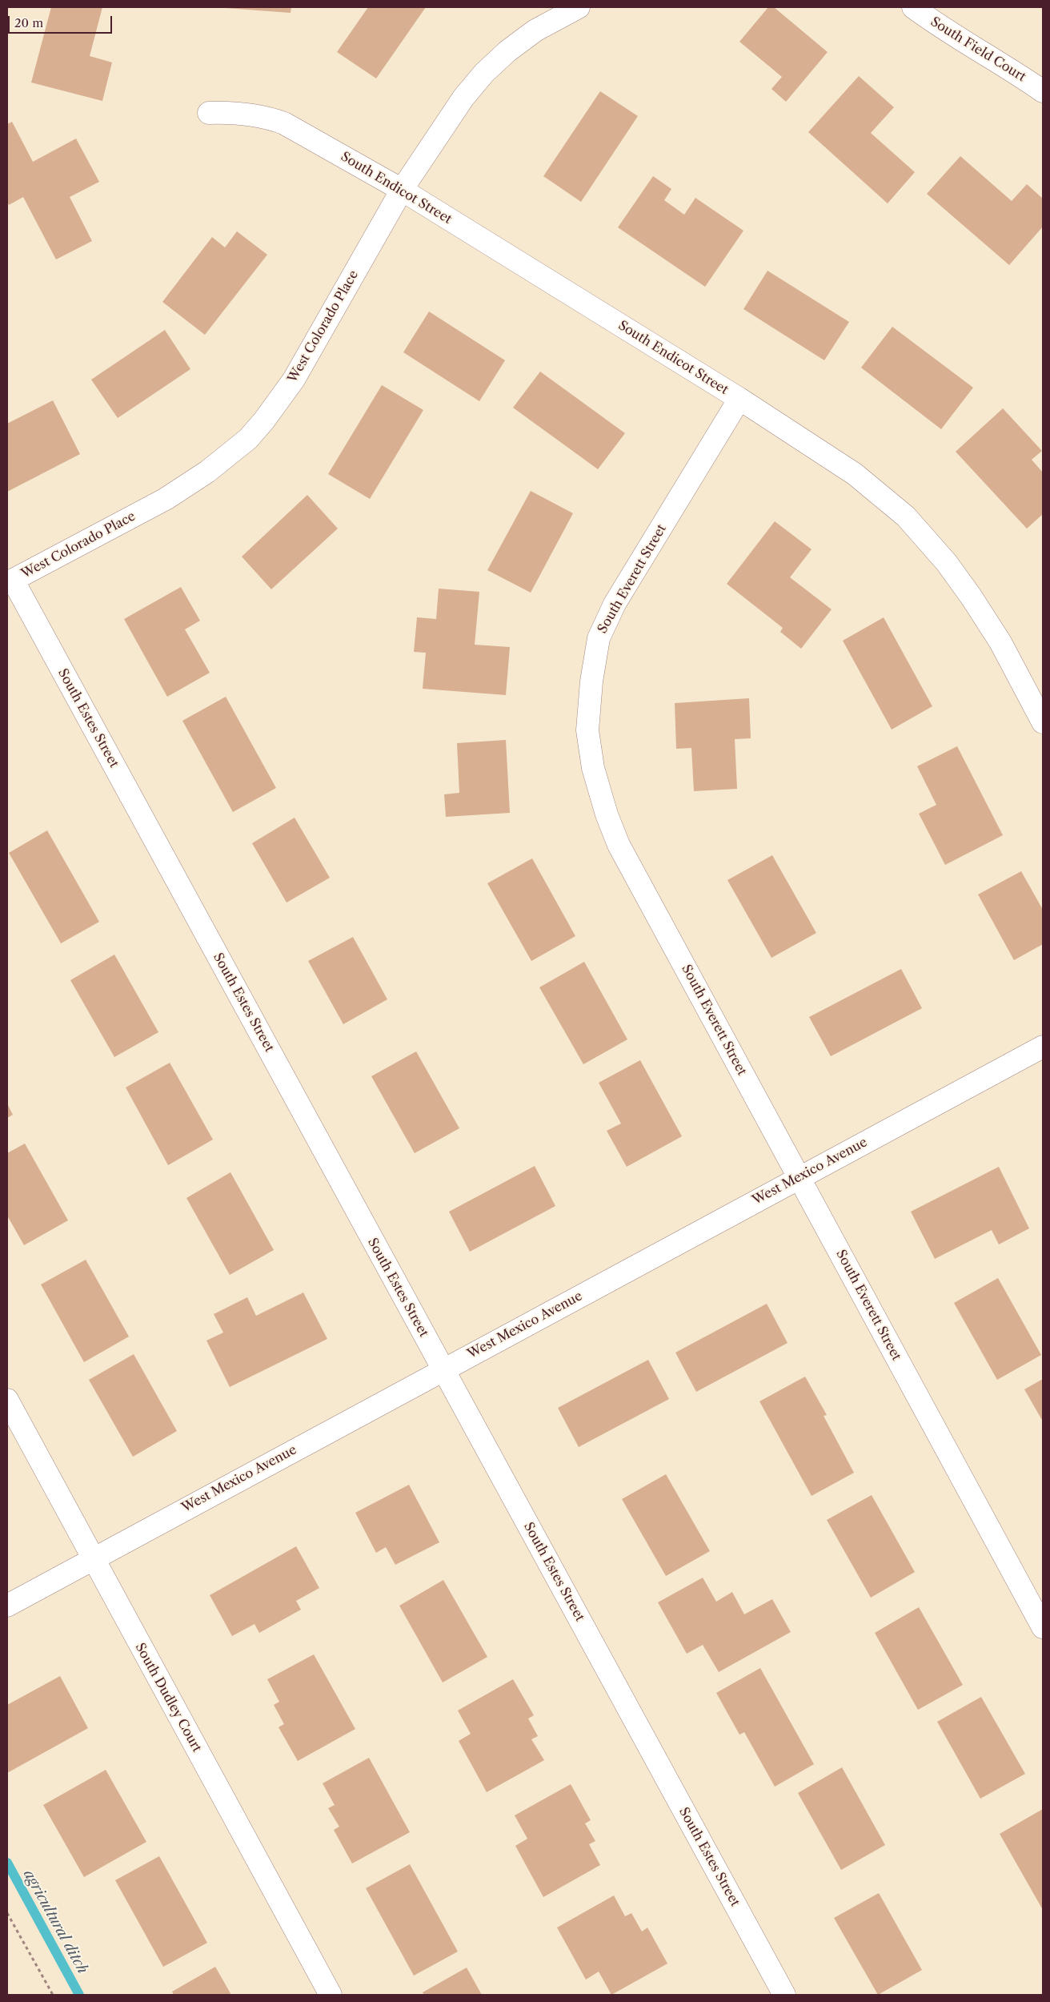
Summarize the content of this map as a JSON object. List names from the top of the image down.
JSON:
{
  "streets": {
    "street": [
      "South Field Court",
      "South Endicot Street",
      "West Colorado Place",
      "South Everett Street",
      "South Estes Street",
      "West Mexico Avenue",
      "South Dudley Court"
    ]
  },
  "crossings": [
    ["South Endicot Street", "West Colorado Place"],
    ["South Endicot Street", "South Everett Street"],
    ["West Colorado Place", "South Estes Street"],
    ["South Everett Street", "West Mexico Avenue"],
    ["South Estes Street", "West Mexico Avenue"],
    ["West Mexico Avenue", "South Dudley Court"]
  ],
  "water": ["agricultural ditch"],
  "scale_bar": "20 m"
}
